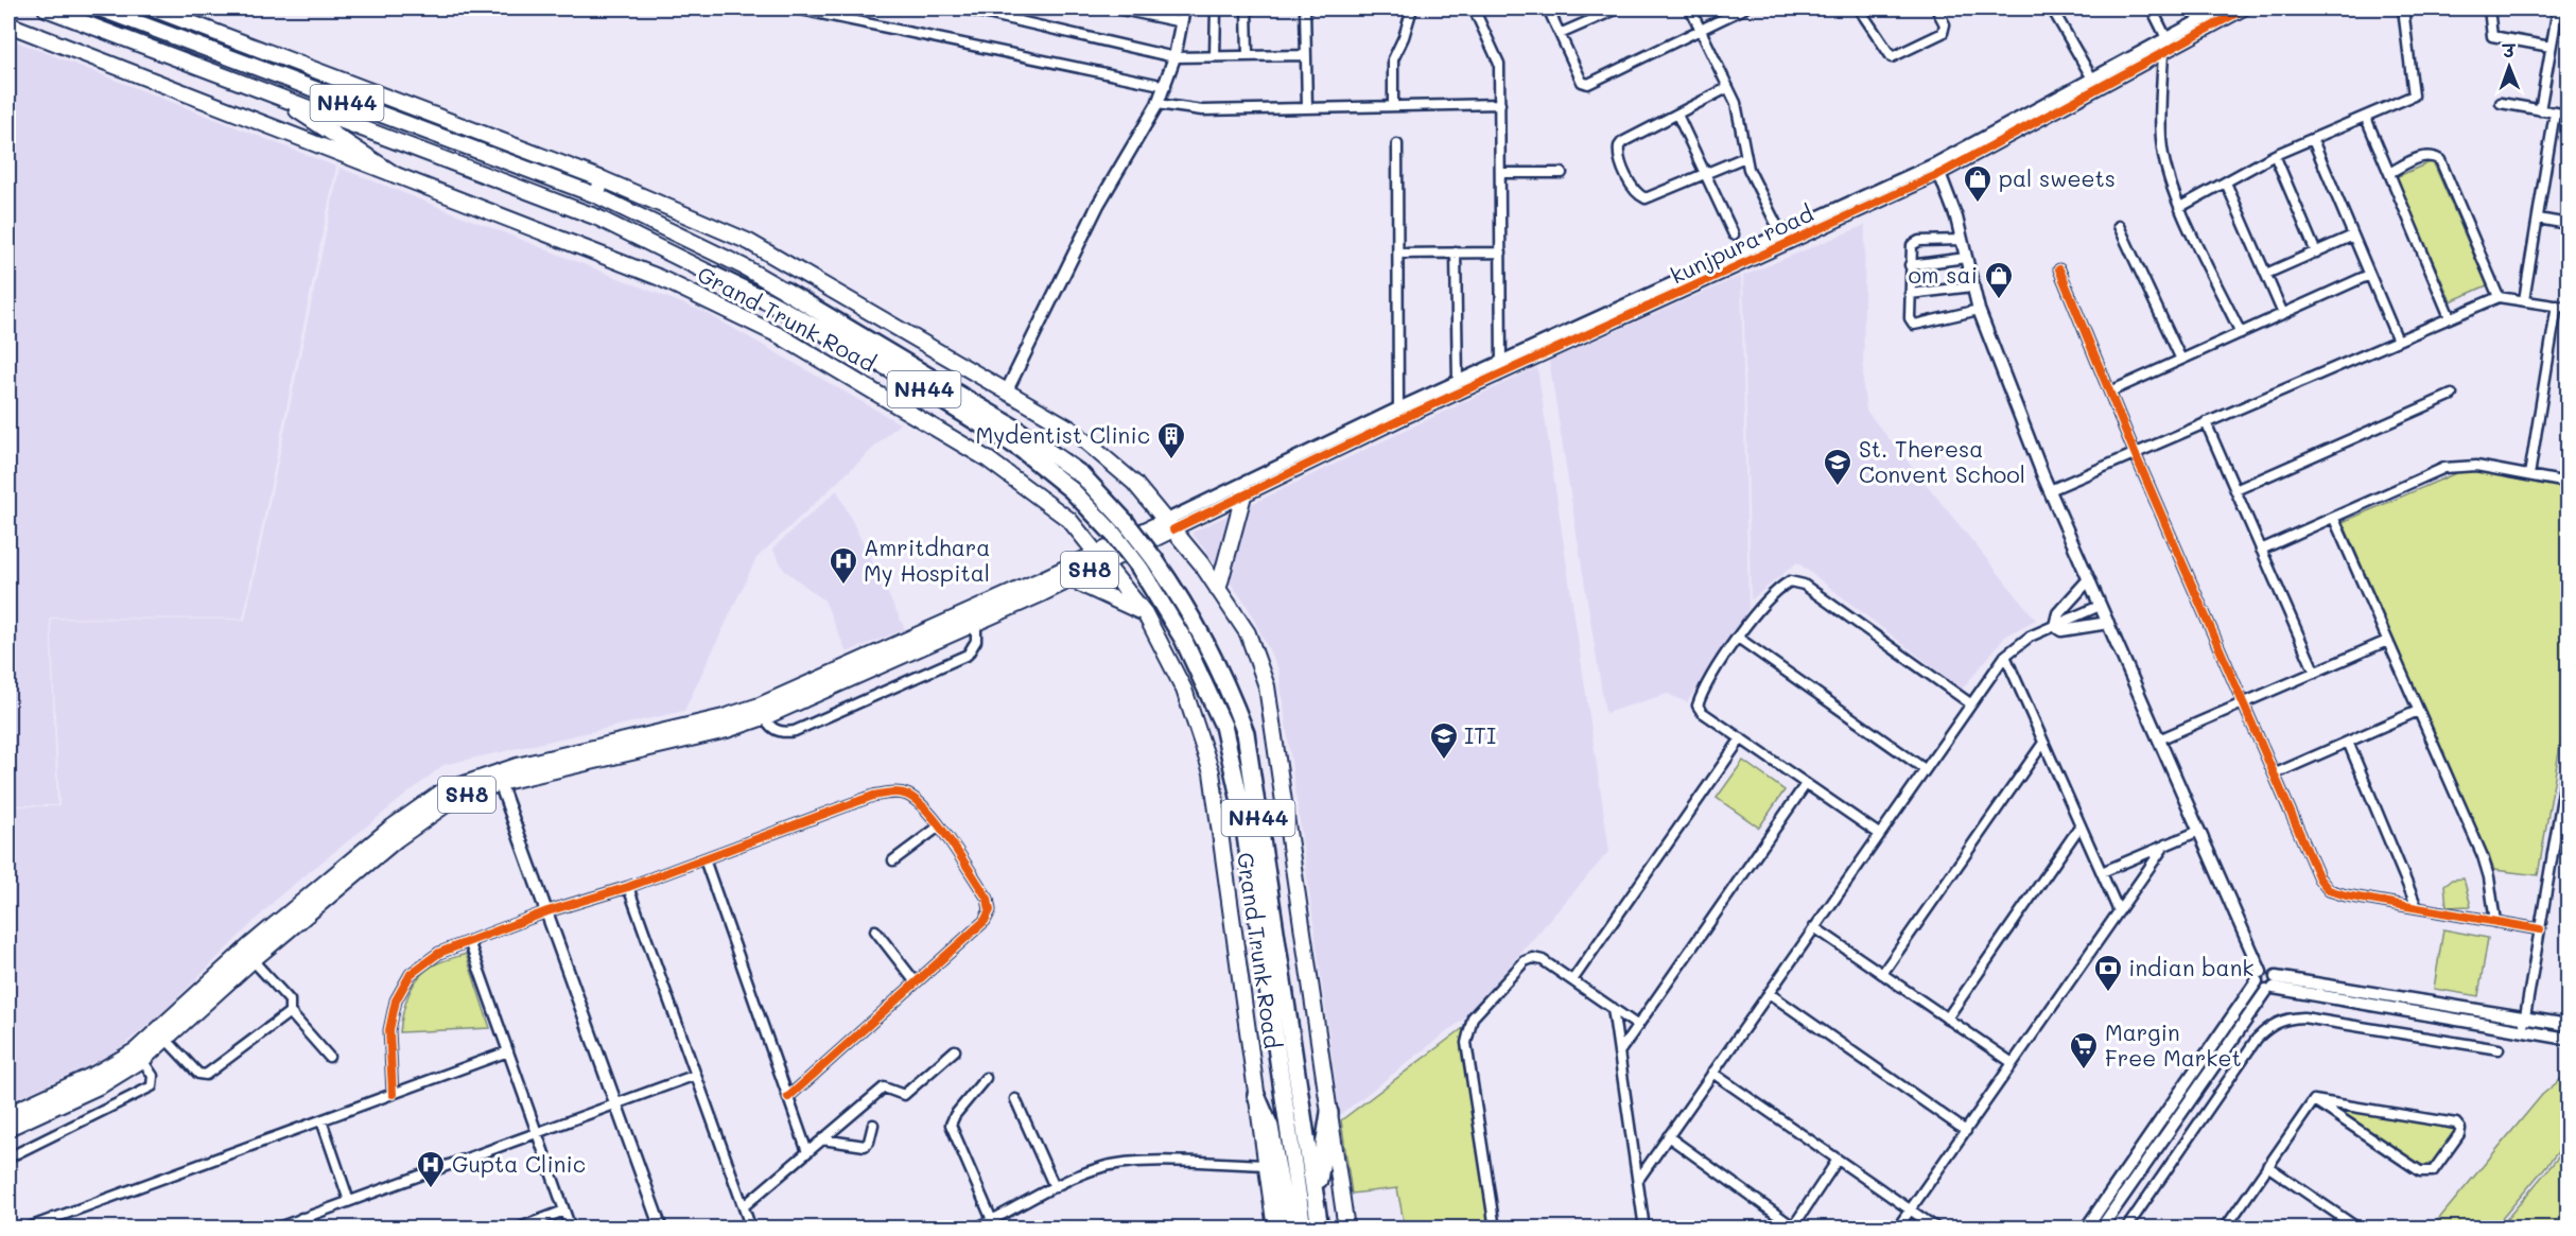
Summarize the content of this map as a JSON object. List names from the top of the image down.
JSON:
{
  "streets": {
    "highway": ["NH44"],
    "main road": ["Grand Trunk Road", "SH8"],
    "street": ["kunjpura road"]
  },
  "crossings": [
    ["kunjpura road", "Grand Trunk Road"],
    ["kunjpura road", "SH8"],
    ["Grand Trunk Road", "SH8"]
  ],
  "places": {
    "shop": ["pal sweets", "om sai"],
    "building": ["Mydentist Clinic"],
    "school or university": ["St. Theresa Convent School", "ITI"],
    "hospital": ["Amritdhara My Hospital", "Gupta Clinic"],
    "bank": ["indian bank"],
    "supermarket": ["Margin Free Market"]
  },
  "north": "top"
}
